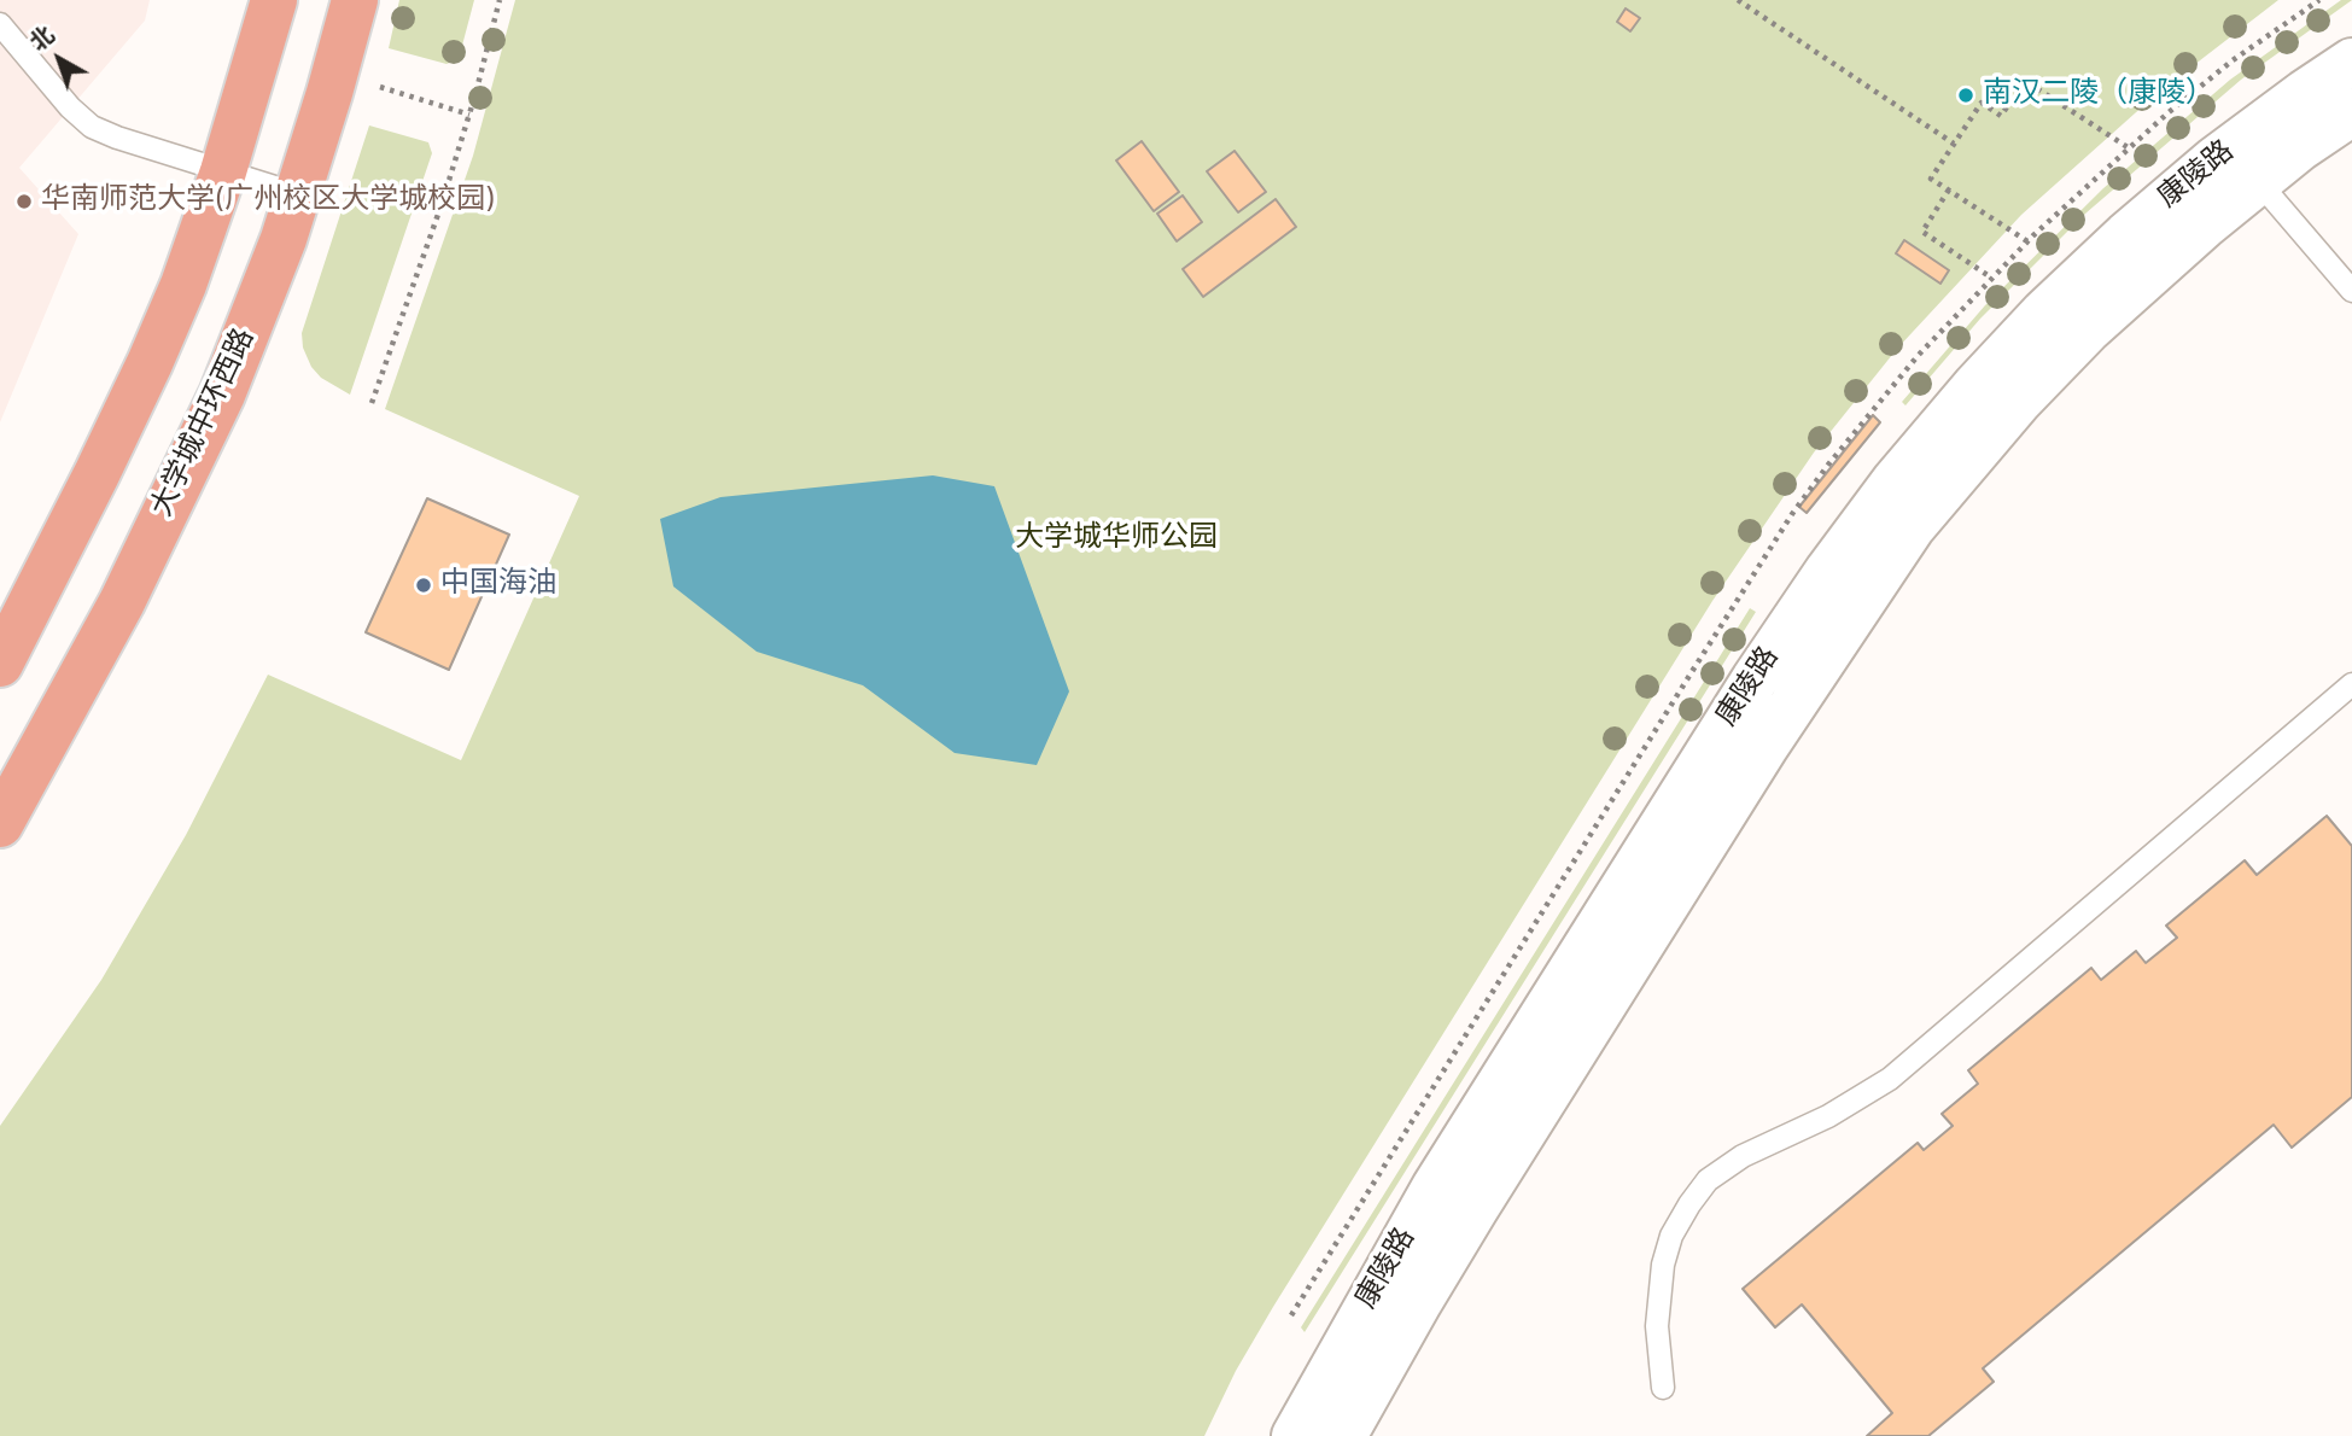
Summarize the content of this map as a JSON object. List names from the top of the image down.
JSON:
{
  "streets": {
    "main road": ["大学城中环西路"],
    "street": ["康陵路"]
  },
  "parks": ["大学城华师公园"],
  "places": ["南汉二陵（康陵）", "华南师范大学(广州校区大学城校园)", "中国海油"],
  "north": "top left"
}
